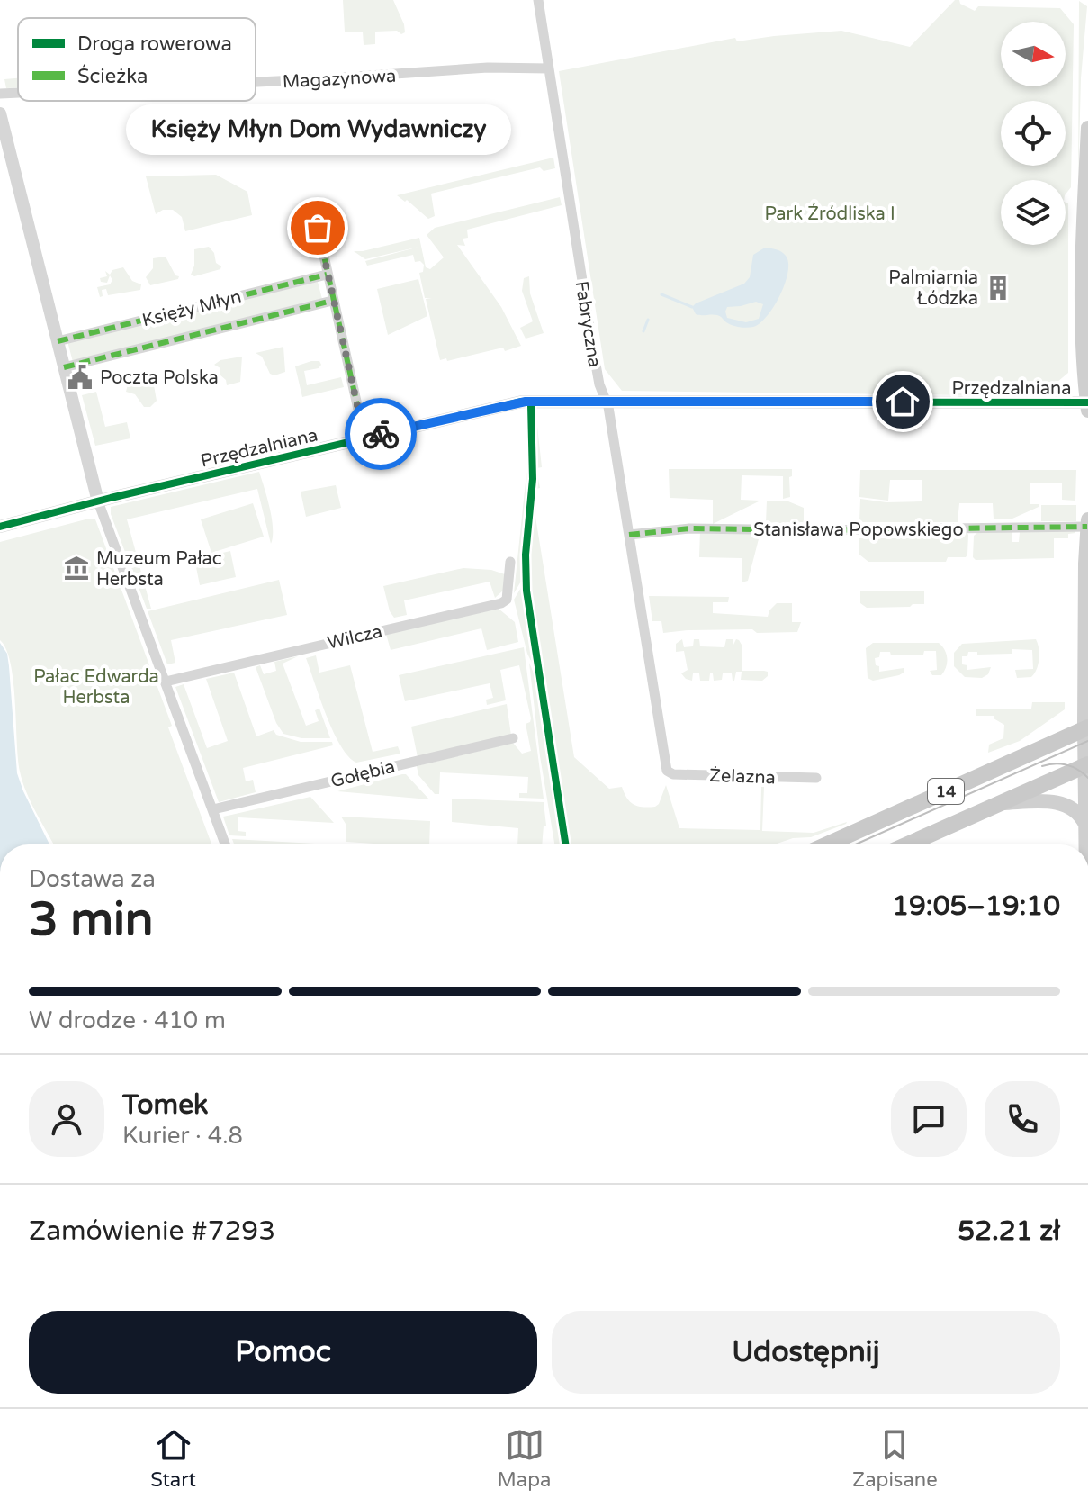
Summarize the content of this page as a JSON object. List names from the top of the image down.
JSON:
{
  "streets": {
    "main road": ["14"],
    "street": [
      "Magazynowa",
      "Księży Młyn",
      "Fabryczna",
      "Przędzalniana",
      "Stanisława Popowskiego",
      "Wilcza",
      "Gołębia",
      "Żelazna"
    ]
  },
  "crossings": [
    ["Magazynowa", "Fabryczna"],
    ["Fabryczna", "Przędzalniana"],
    ["Fabryczna", "Stanisława Popowskiego"],
    ["Fabryczna", "Żelazna"]
  ],
  "parks": ["Park Źródliska I", "Pałac Edwarda Herbsta"],
  "places": {
    "other": ["Księży Młyn Dom Wydawniczy"],
    "building": ["Palmiarnia Łódzka"],
    "public building": ["Poczta Polska"],
    "museum": ["Muzeum Pałac Herbsta"]
  },
  "legend": ["Droga rowerowa", "Ścieżka"],
  "north": "right",
  "page": {
    "bubble": "Księży Młyn Dom Wydawniczy",
    "heading": ["3 min", "Dostawa za", "19:05–19:10"],
    "panel": [
      "Tomek",
      "Kurier · 4.8",
      "Zamówienie #7293",
      "52.21 zł"
    ],
    "bar": "W drodze · 410 m",
    "buttons": ["Pomoc", "Udostępnij"],
    "tabs": ["Start", "Mapa", "Zapisane"]
  }
}
